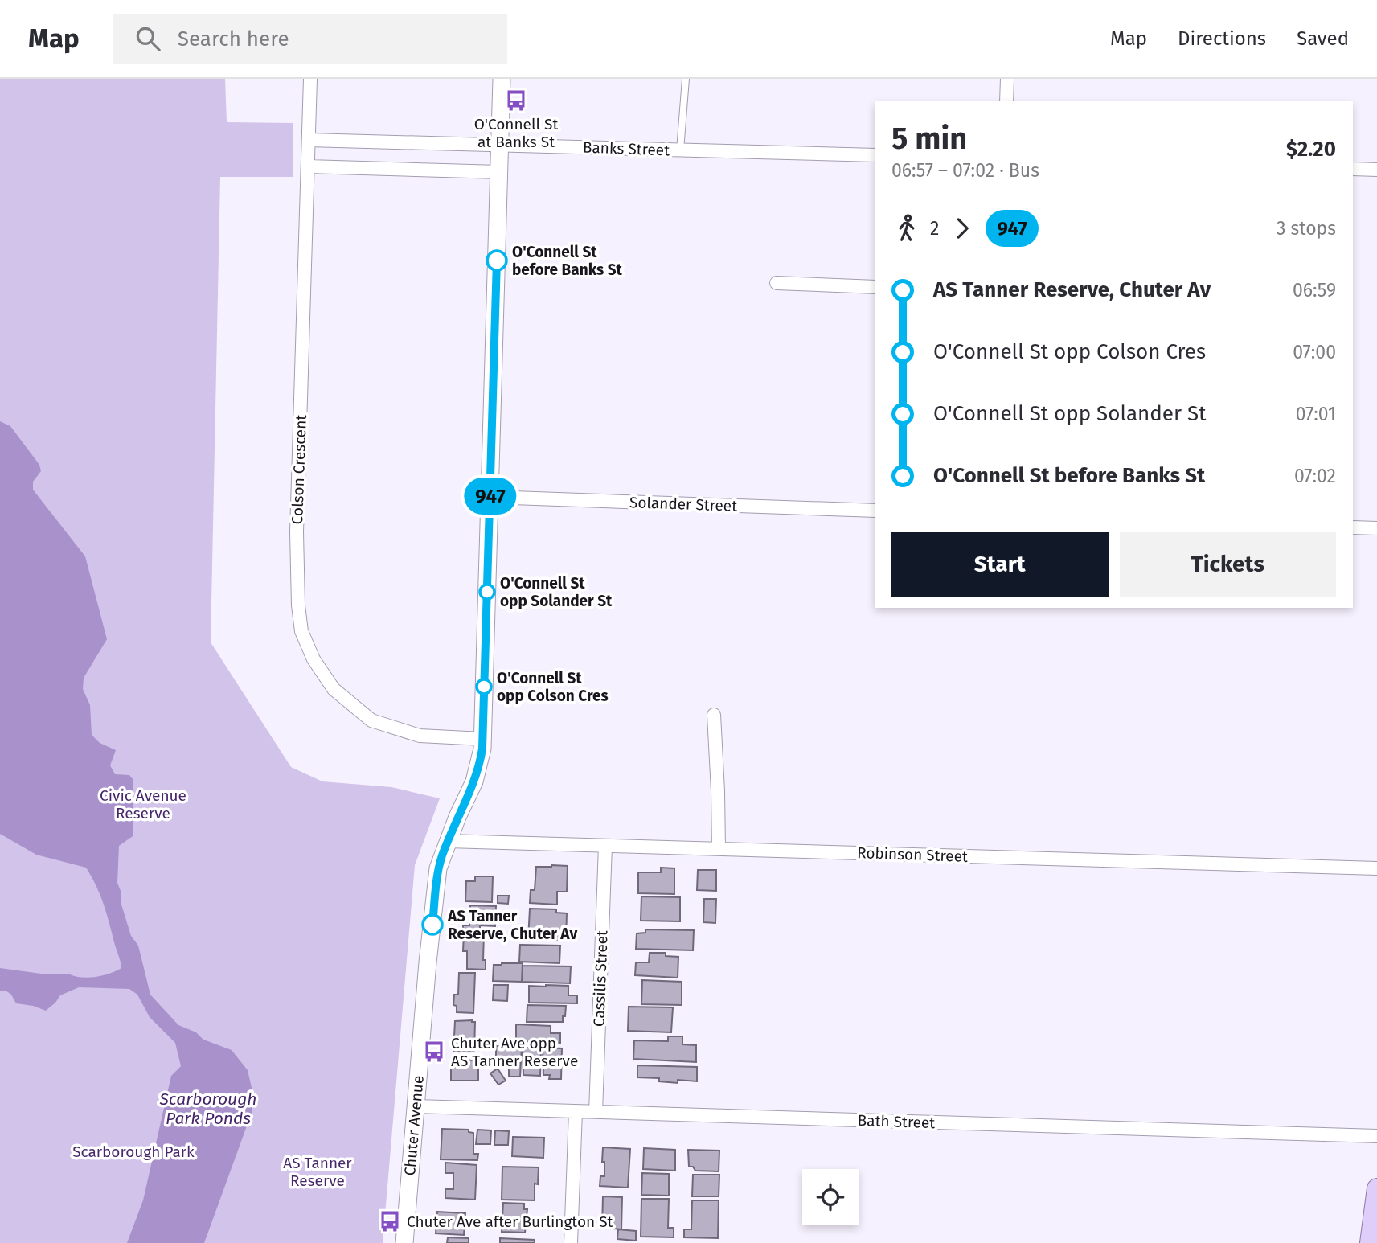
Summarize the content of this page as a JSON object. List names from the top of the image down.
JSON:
{
  "streets": {
    "main road": ["Chuter Avenue"],
    "street": [
      "Banks Street",
      "Colson Crescent",
      "Solander Street",
      "Robinson Street",
      "Cassilis Street",
      "Bath Street"
    ]
  },
  "crossings": [
    ["Banks Street", "Colson Crescent"],
    ["Banks Street", "Chuter Avenue"],
    ["Colson Crescent", "Chuter Avenue"],
    ["Solander Street", "Chuter Avenue"],
    ["Robinson Street", "Cassilis Street"],
    ["Robinson Street", "Chuter Avenue"],
    ["Cassilis Street", "Bath Street"],
    ["Bath Street", "Chuter Avenue"]
  ],
  "water": ["Scarborough Park Ponds"],
  "parks": ["Civic Avenue Reserve", "Scarborough Park", "AS Tanner Reserve"],
  "places": {
    "bus stop": ["O'Connell St at Banks St", "Chuter Ave opp AS Tanner Reserve", "Chuter Ave after Burlington St"],
    "other": [
      "O'Connell St before Banks St",
      "O'Connell St opp Solander St",
      "O'Connell St opp Colson Cres",
      "AS Tanner Reserve, Chuter Av"
    ]
  },
  "lines": ["bus line 947"],
  "page": {
    "header": "Map",
    "search": "Search here",
    "nav": ["Map", "Directions", "Saved"],
    "on_map": "947",
    "heading": ["5 min", "06:57 – 07:02 · Bus", "$2.20"],
    "legs": ["2", "947", "3 stops"],
    "list": [
      {
        "name": "AS Tanner Reserve, Chuter Av",
        "value": "06:59"
      },
      {
        "name": "O'Connell St opp Colson Cres",
        "value": "07:00"
      },
      {
        "name": "O'Connell St opp Solander St",
        "value": "07:01"
      },
      {
        "name": "O'Connell St before Banks St",
        "value": "07:02"
      }
    ],
    "buttons": ["Start", "Tickets"]
  }
}
